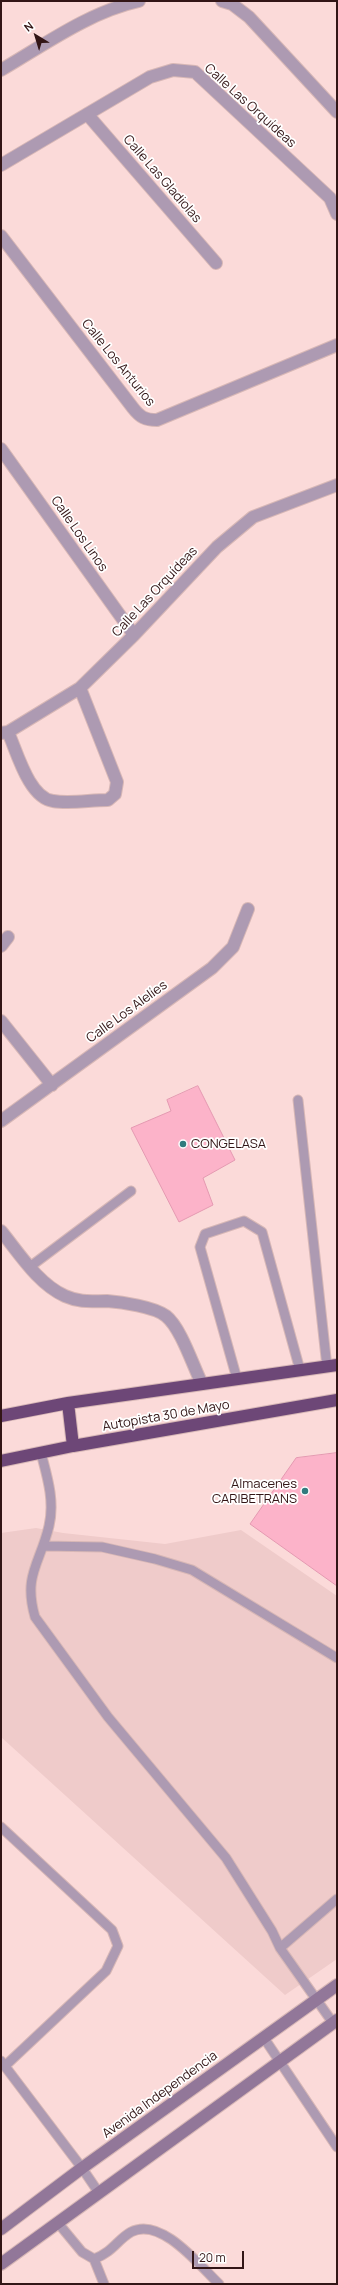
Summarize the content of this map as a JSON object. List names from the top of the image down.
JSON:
{
  "streets": {
    "highway": ["Autopista 30 de Mayo"],
    "street": [
      "Calle Las Orquídeas",
      "Calle Las Gladiolas",
      "Calle Los Anturios",
      "Calle Los Linos",
      "Calle Los Alelíes",
      "Avenida Independencia"
    ]
  },
  "crossings": [
    ["Calle Las Orquídeas", "Calle Las Gladiolas"],
    ["Calle Las Orquídeas", "Calle Los Linos"]
  ],
  "places": ["CONGELASA", "Almacenes CARIBETRANS"],
  "scale_bar": "20 m",
  "north": "top left"
}
